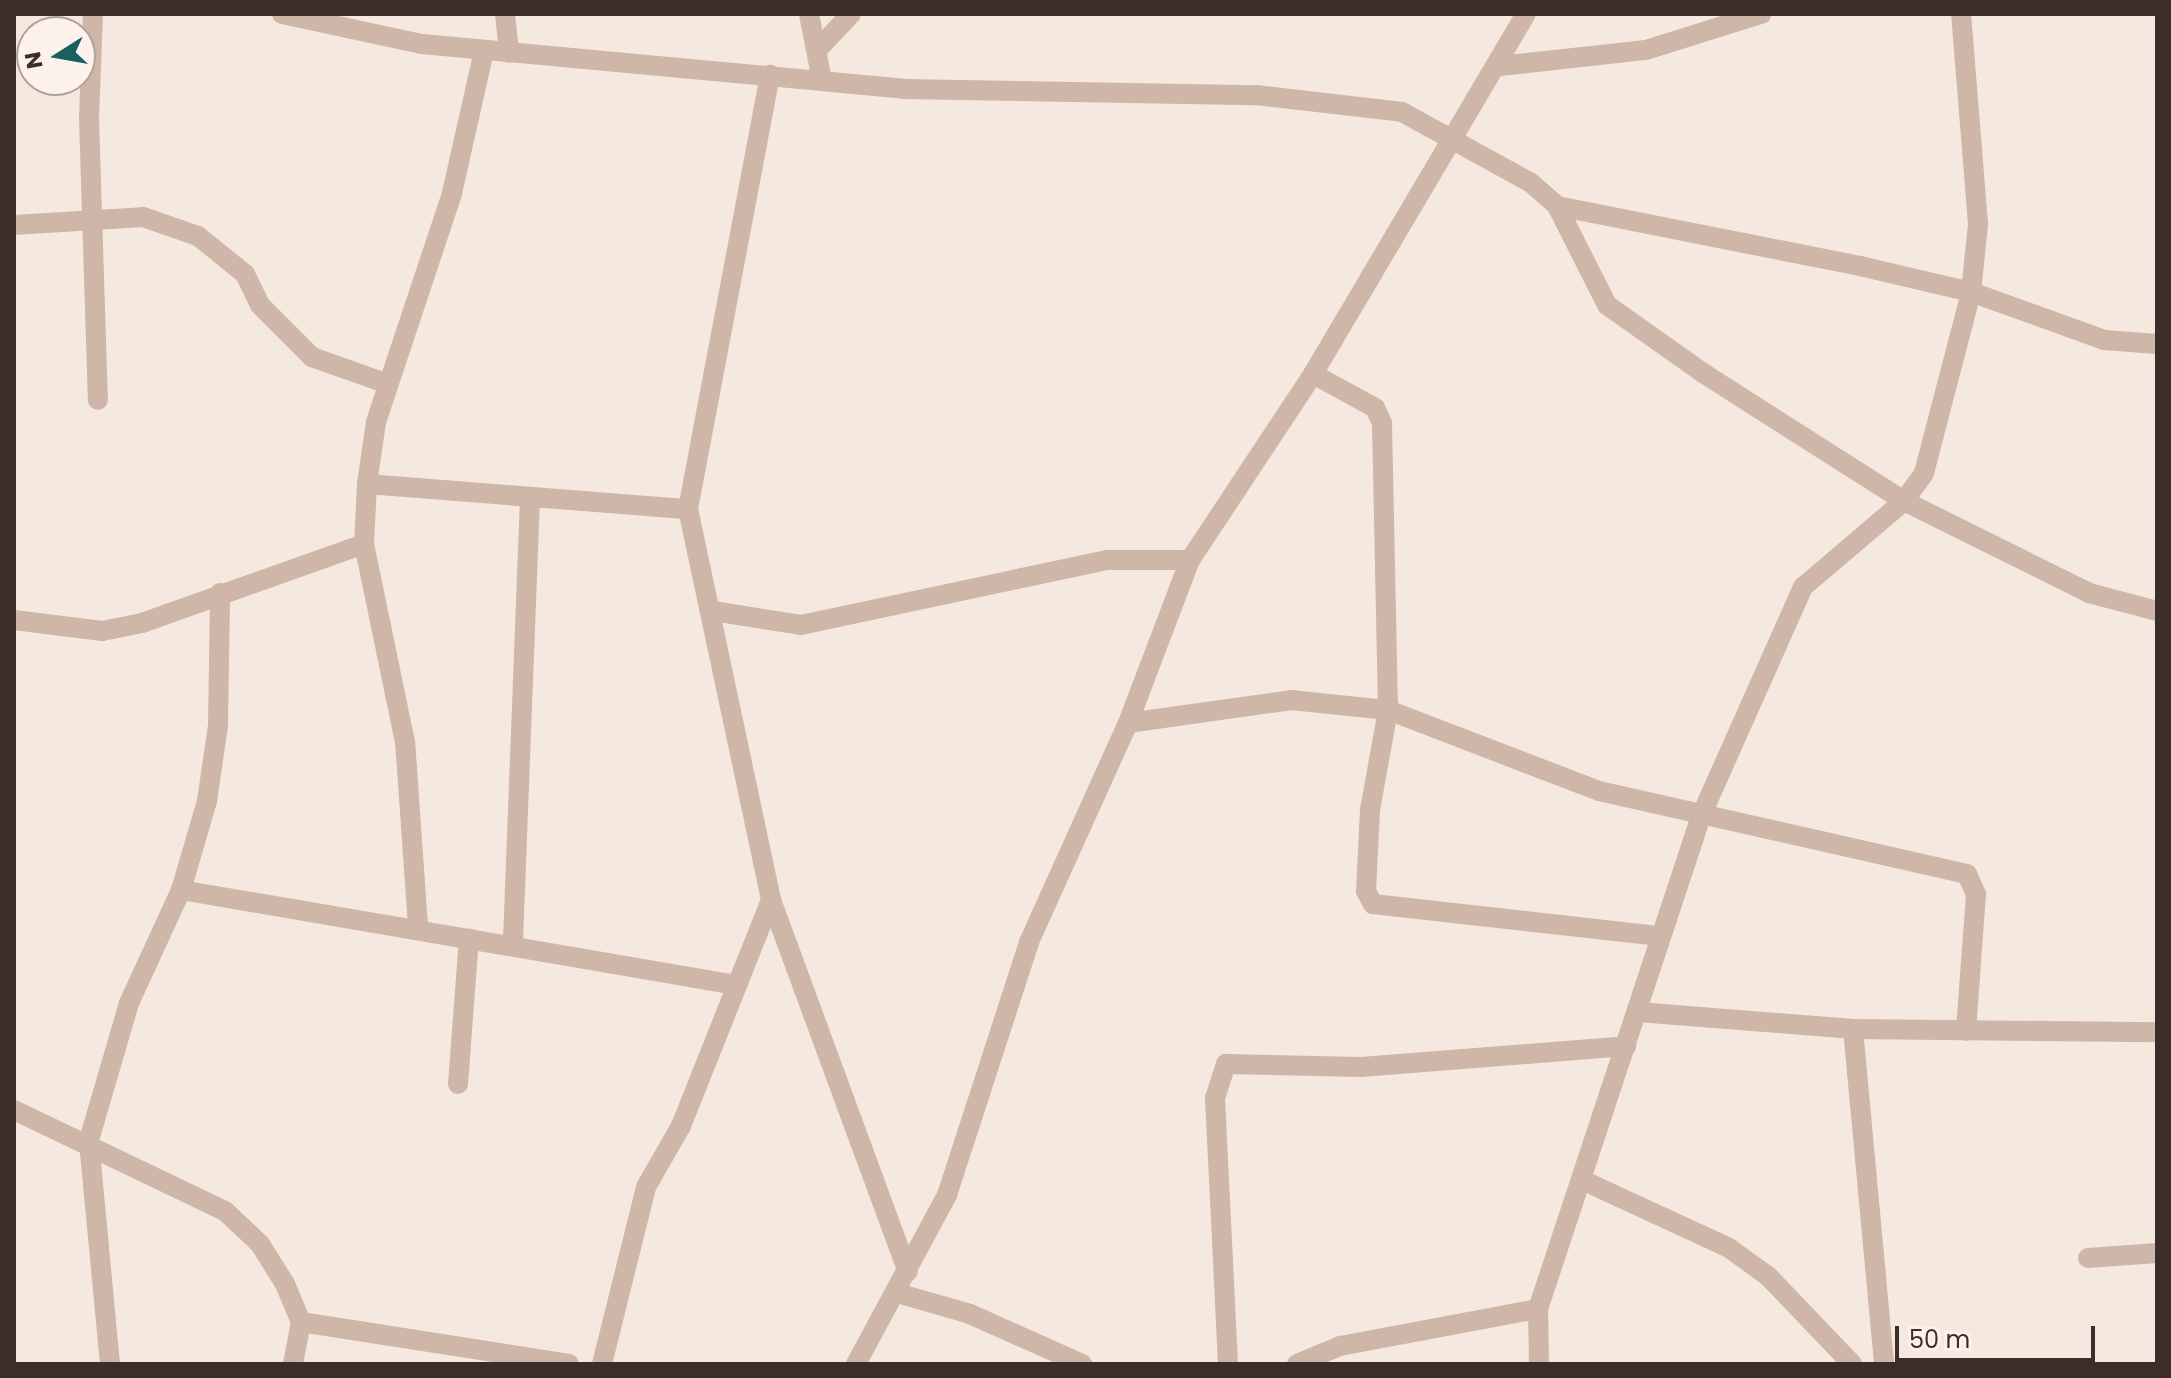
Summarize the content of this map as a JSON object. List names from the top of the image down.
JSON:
{
  "scale_bar": "50 m",
  "north": "left"
}
